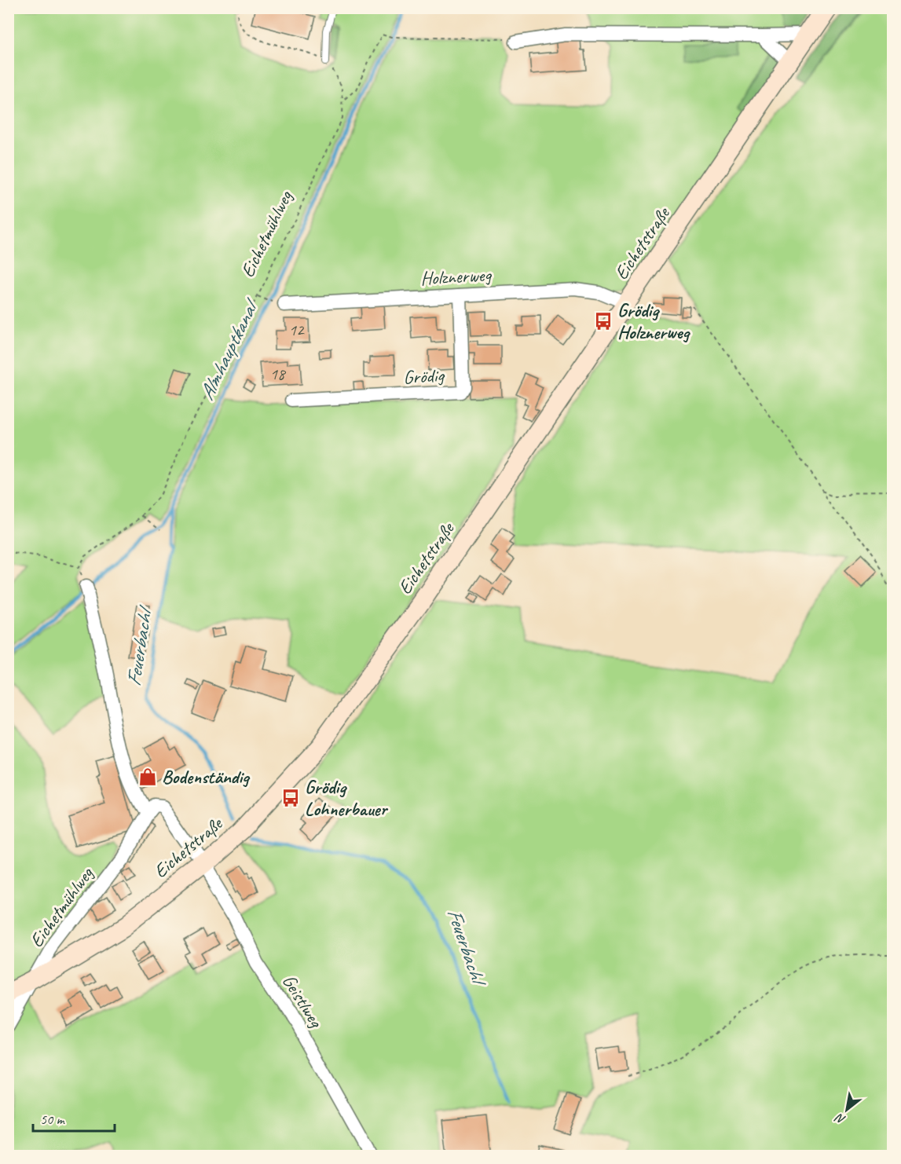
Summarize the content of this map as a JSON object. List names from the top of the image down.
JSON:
{
  "streets": {
    "main road": ["Eichetstraße"],
    "street": [
      "Eichetmühlweg",
      "Holznerweg",
      "Grödig",
      "Geistlweg"
    ]
  },
  "crossings": [
    ["Eichetmühlweg", "Eichetstraße"],
    ["Eichetstraße", "Holznerweg"],
    ["Eichetstraße", "Geistlweg"],
    ["Holznerweg", "Grödig"]
  ],
  "water": ["Almhauptkanal", "Feuerbachl"],
  "places": {
    "bus stop": ["Grödig Holznerweg", "Grödig Lohnerbauer"],
    "shop": ["Bodenständig"]
  },
  "house_numbers": ["12", "18"],
  "scale_bar": "50 m",
  "north": "bottom left"
}
